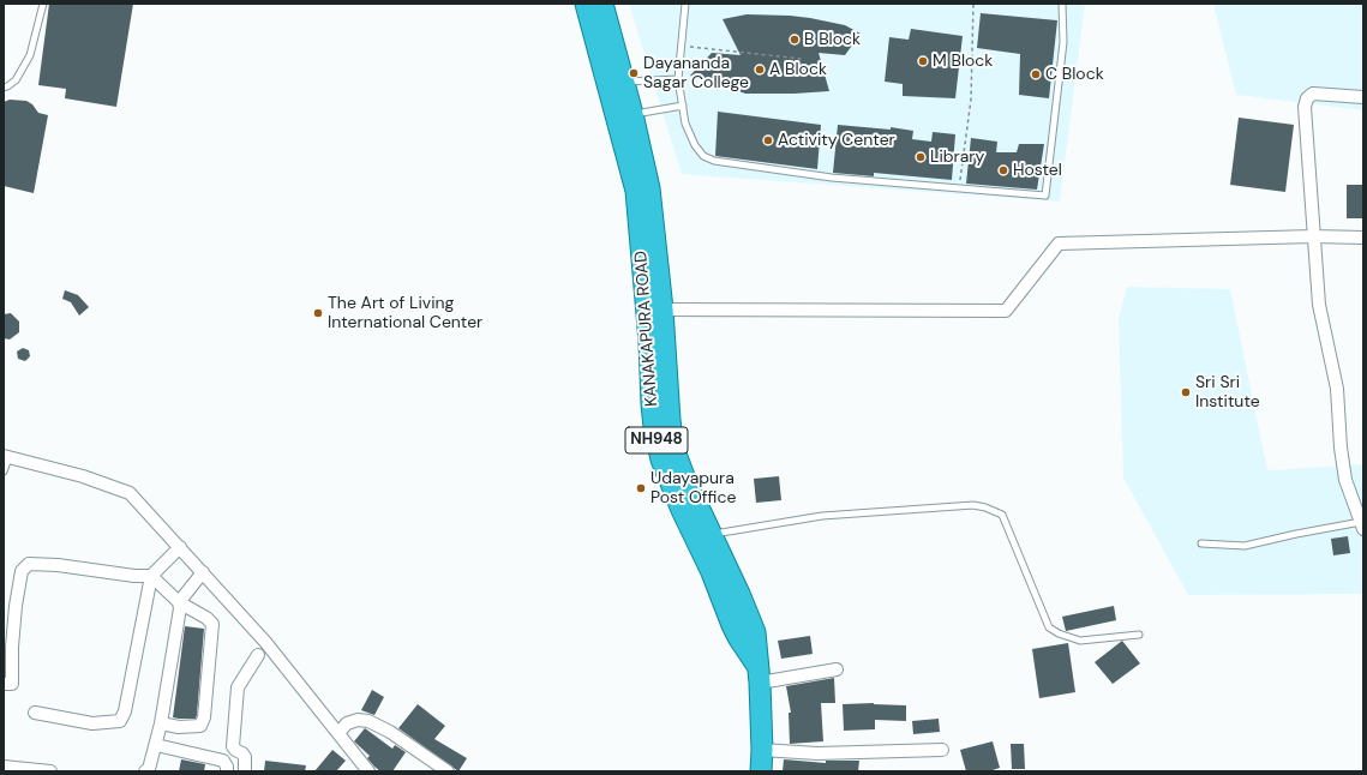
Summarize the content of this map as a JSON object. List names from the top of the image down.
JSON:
{
  "streets": {
    "highway": ["KANAKAPURA ROAD", "NH948"]
  },
  "places": [
    "B Block",
    "M Block",
    "A Block",
    "Dayananda Sagar College",
    "C Block",
    "Activity Center",
    "Library",
    "Hostel",
    "The Art of Living International Center",
    "Sri Sri Institute",
    "Udayapura Post Office"
  ]
}
